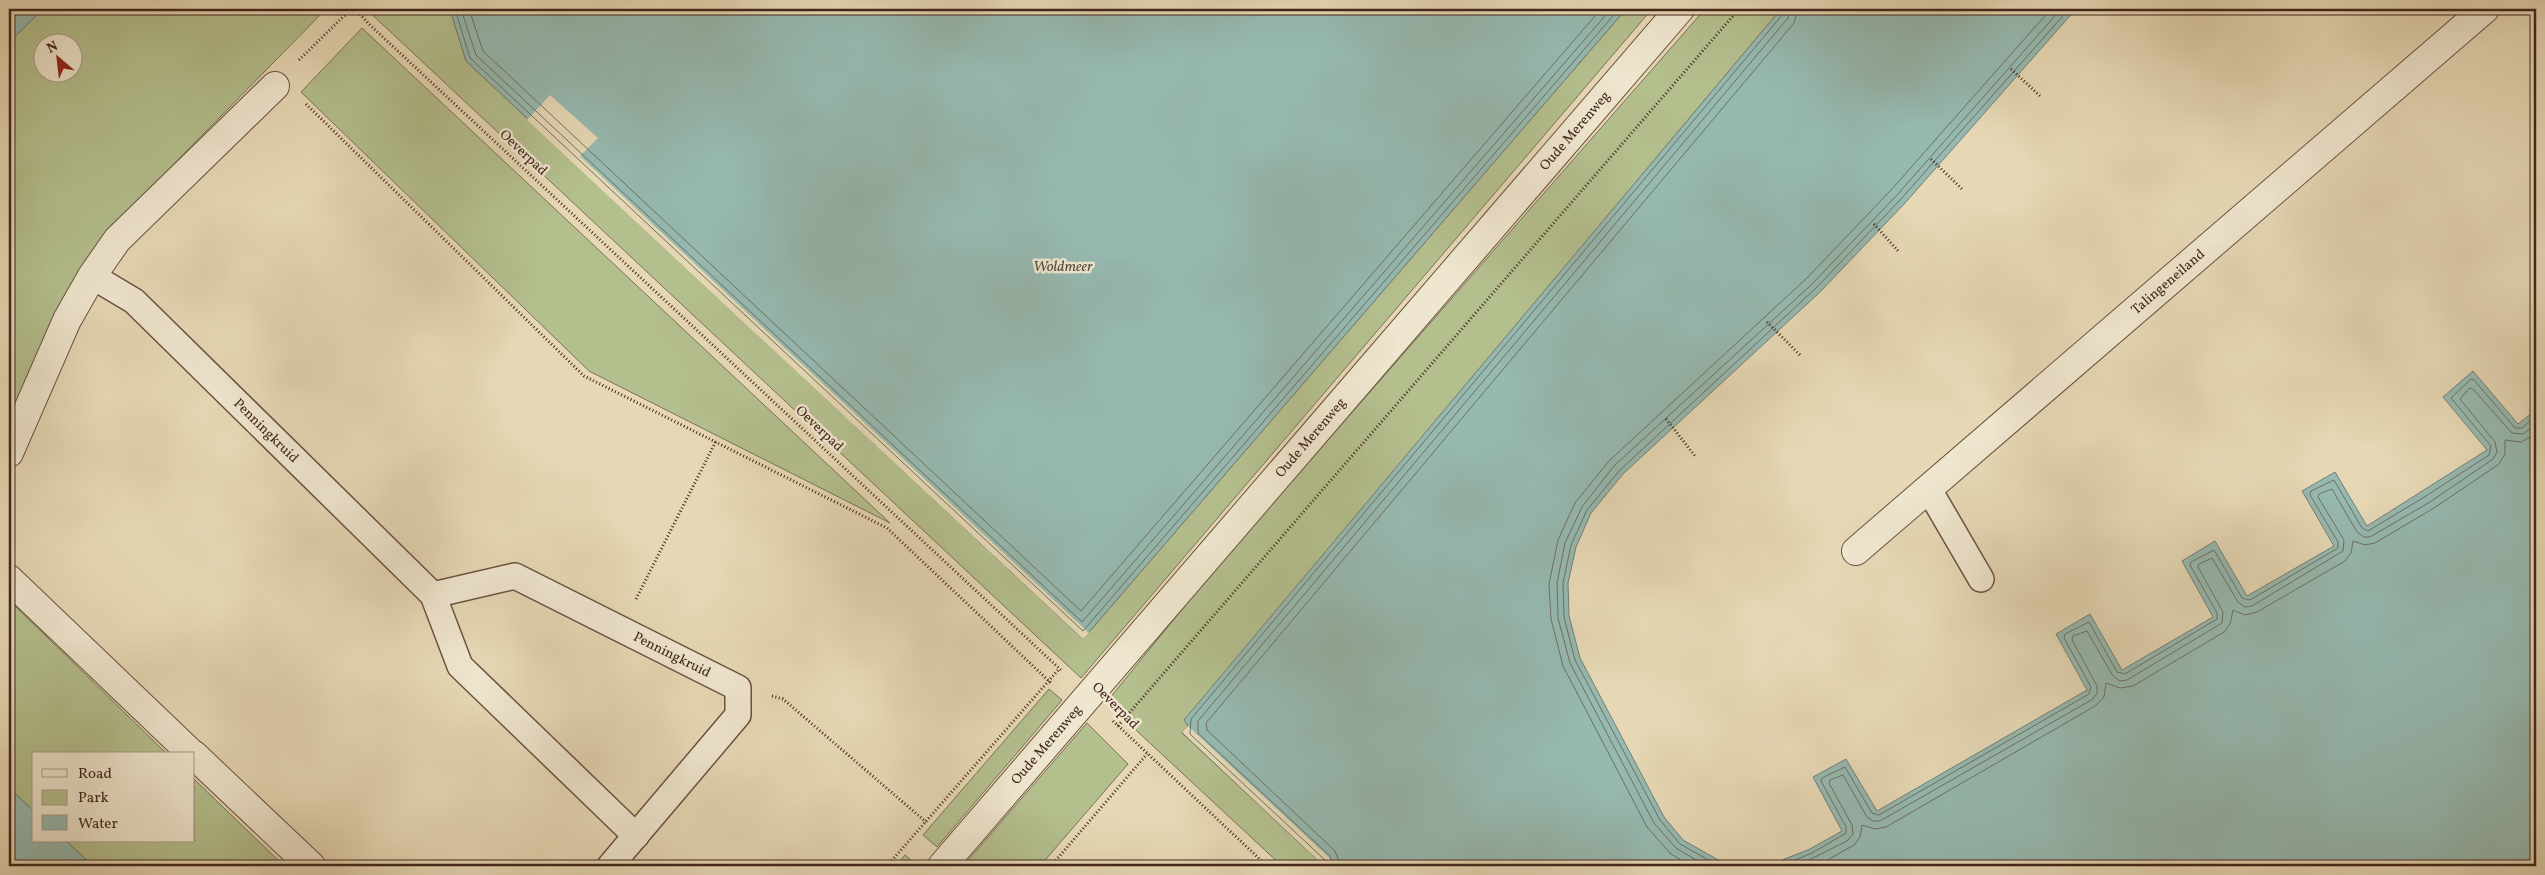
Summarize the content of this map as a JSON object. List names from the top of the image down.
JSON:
{
  "streets": {
    "street": ["Oude Merenweg", "Talingeneiland"],
    "lane": ["Penningkruid"],
    "path": ["Oeverpad"]
  },
  "crossings": [
    ["Oude Merenweg", "Oeverpad"]
  ],
  "water": ["Woldmeer"],
  "legend": ["Road", "Park", "Water"],
  "north": "top left"
}
